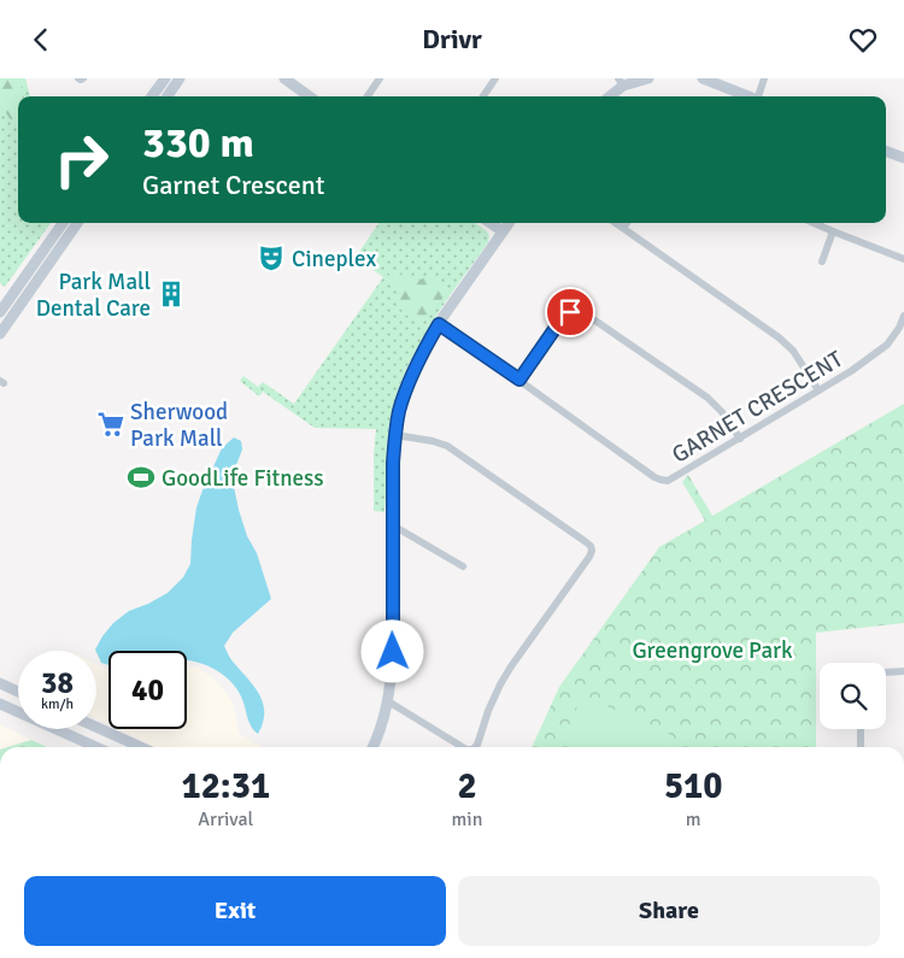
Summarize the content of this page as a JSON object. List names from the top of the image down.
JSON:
{
  "streets": {
    "street": ["GARNET CRESCENT"]
  },
  "parks": ["Greengrove Park"],
  "places": {
    "theatre": ["Cineplex"],
    "building": ["Park Mall Dental Care"],
    "supermarket": ["Sherwood Park Mall"],
    "sports": ["GoodLife Fitness"]
  },
  "page": {
    "header": "Drivr",
    "turn": ["330 m", "Garnet Crescent"],
    "speed": "38 km/h",
    "limit": "40",
    "eta": [
      "12:31",
      "Arrival",
      "2",
      "min",
      "510",
      "m"
    ],
    "buttons": ["Exit", "Share"]
  }
}
